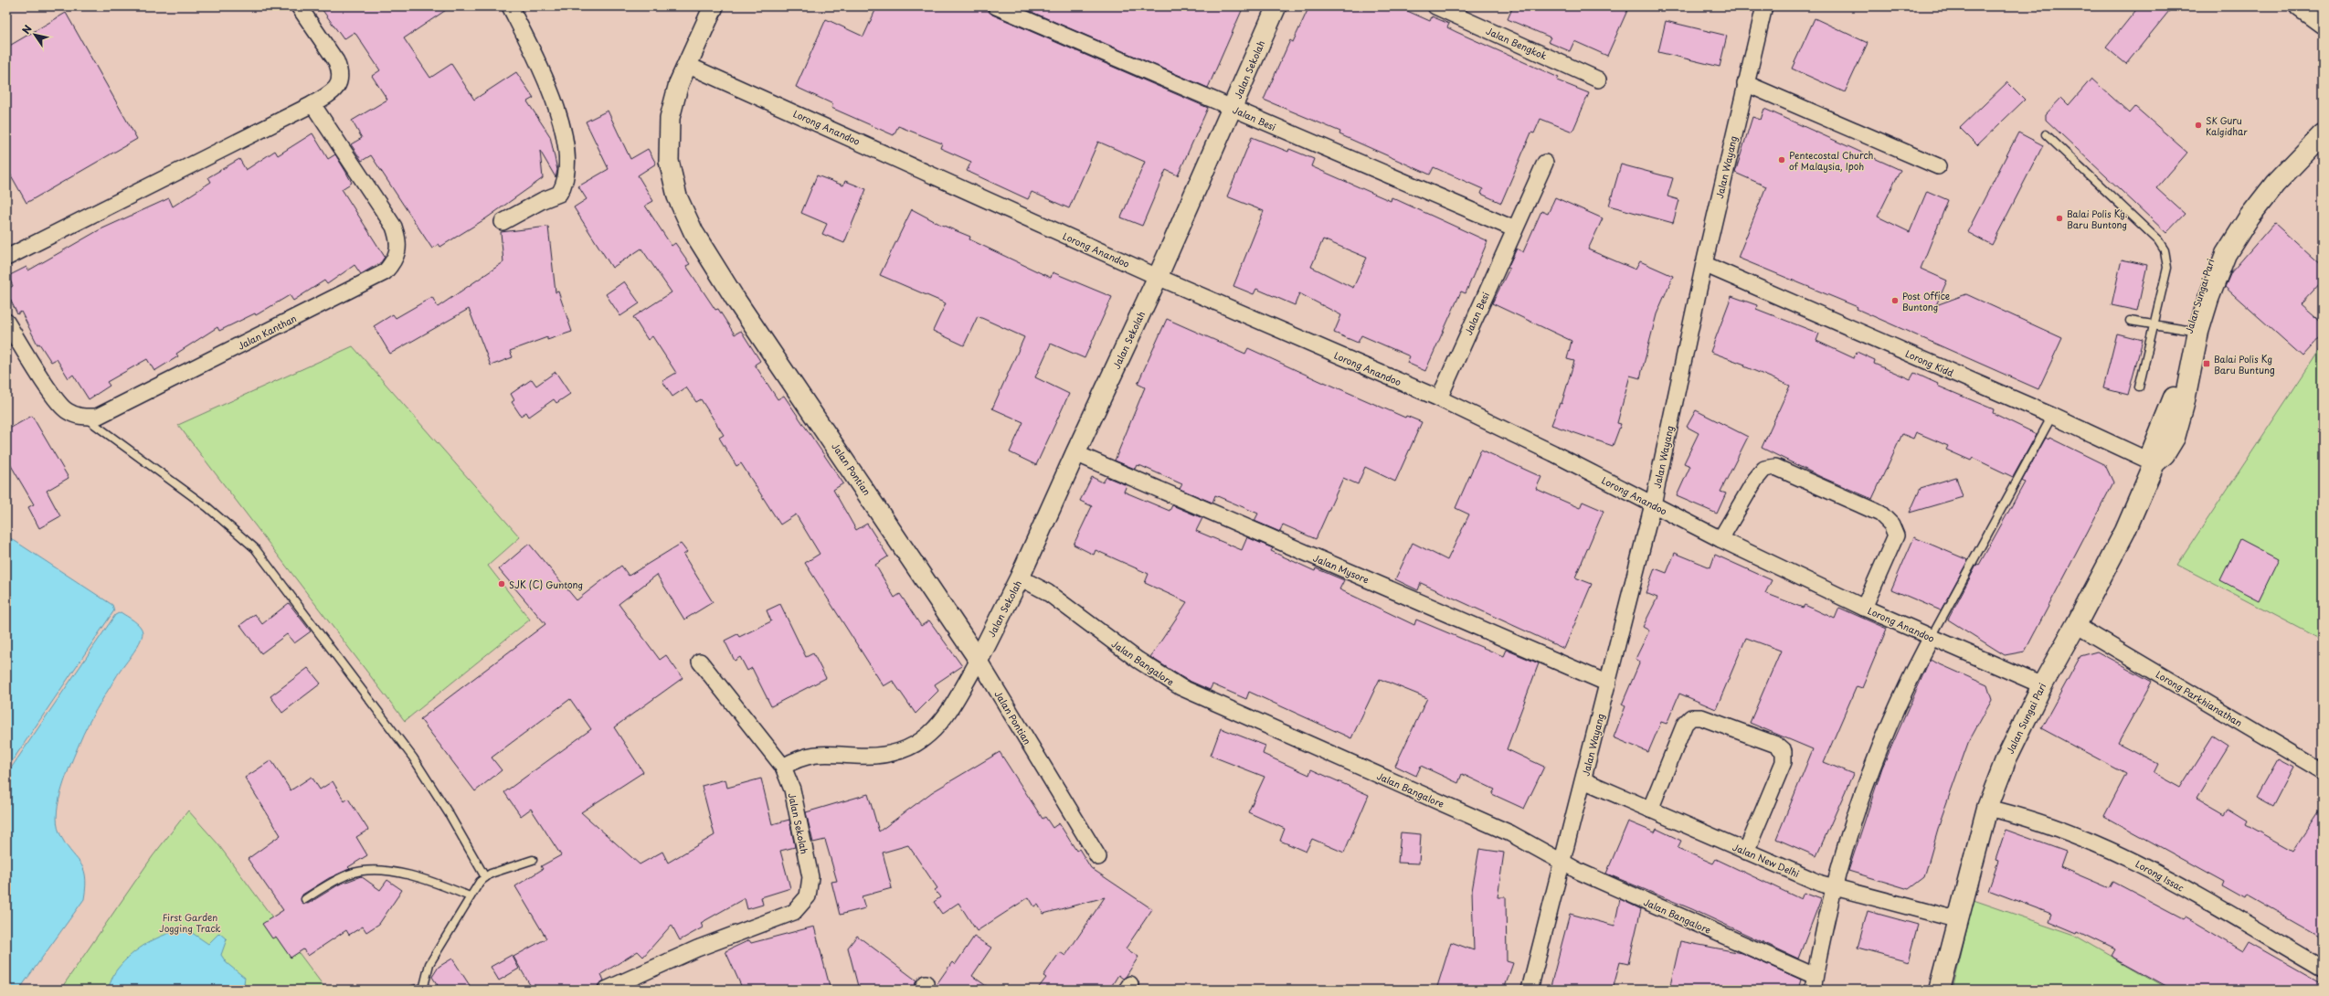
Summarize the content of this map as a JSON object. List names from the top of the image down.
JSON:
{
  "streets": {
    "main road": ["Jalan Sungai Pari"],
    "street": [
      "Jalan Bengkok",
      "Jalan Sekolah",
      "Jalan Besi",
      "Lorong Anandoo",
      "Jalan Wayang",
      "Jalan Kanthan",
      "Lorong Kidd",
      "Jalan Pontian",
      "Jalan Mysore",
      "Jalan Bangalore",
      "Lorong Parkhianathan",
      "Jalan New Delhi",
      "Lorong Issac"
    ]
  },
  "crossings": [
    ["Jalan Sekolah", "Jalan Besi"],
    ["Jalan Sekolah", "Lorong Anandoo"],
    ["Jalan Sekolah", "Jalan Pontian"],
    ["Jalan Sekolah", "Jalan Mysore"],
    ["Jalan Sekolah", "Jalan Bangalore"],
    ["Jalan Besi", "Lorong Anandoo"],
    ["Lorong Anandoo", "Jalan Wayang"],
    ["Lorong Anandoo", "Jalan Sungai Pari"],
    ["Lorong Anandoo", "Jalan Pontian"],
    ["Jalan Wayang", "Lorong Kidd"],
    ["Jalan Wayang", "Jalan Mysore"],
    ["Jalan Wayang", "Jalan Bangalore"],
    ["Jalan Wayang", "Jalan New Delhi"],
    ["Jalan Sungai Pari", "Lorong Kidd"],
    ["Jalan Sungai Pari", "Lorong Parkhianathan"],
    ["Jalan Sungai Pari", "Jalan New Delhi"],
    ["Jalan Sungai Pari", "Lorong Issac"]
  ],
  "parks": ["First Garden Jogging Track"],
  "places": {
    "other": [
      "SK Guru Kalgidhar",
      "Pentecostal Church of Malaysia, Ipoh",
      "Balai Polis Kg. Baru Buntong",
      "Post Office Buntong",
      "SJK (C) Guntong"
    ],
    "transit": ["Balai Polis Kg Baru Buntung"]
  },
  "north": "top left"
}
